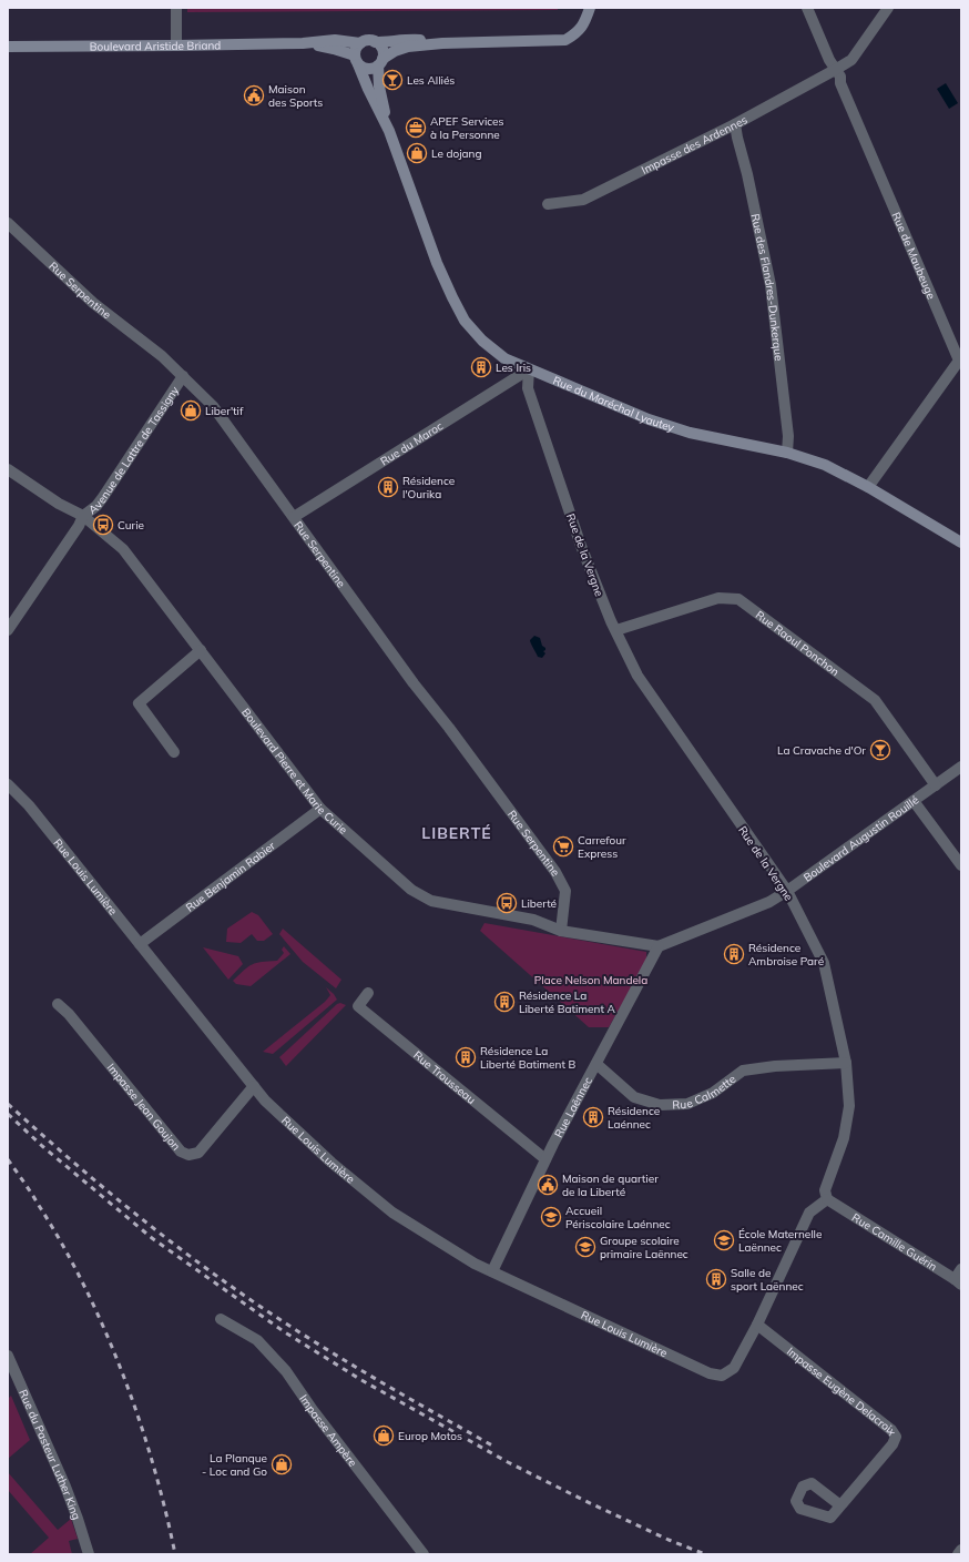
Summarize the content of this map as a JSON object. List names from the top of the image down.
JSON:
{
  "streets": {
    "main road": ["Boulevard Aristide Briand", "Rue du Maréchal Lyautey"],
    "street": [
      "Impasse des Ardennes",
      "Rue de Maubeuge",
      "Rue des Flandres-Dunkerque",
      "Rue Serpentine",
      "Rue du Maroc",
      "Avenue de Lattre de Tassigny",
      "Rue de la Vergne",
      "Rue Raoul Ponchon",
      "Boulevard Pierre et Marie Curie",
      "Boulevard Augustin Rouillé",
      "Rue Louis Lumière",
      "Rue Benjamin Rabier",
      "Rue Trousseau",
      "Rue Calmette",
      "Impasse Jean Goujon",
      "Rue Laënnec",
      "Rue Camille Guérin",
      "Impasse Eugène Delacroix",
      "Impasse Ampère",
      "Rue du Pasteur Luther King"
    ]
  },
  "crossings": [
    ["Boulevard Aristide Briand", "Rue du Maréchal Lyautey"],
    ["Impasse des Ardennes", "Rue de Maubeuge"],
    ["Impasse des Ardennes", "Rue des Flandres-Dunkerque"],
    ["Rue de Maubeuge", "Rue du Maréchal Lyautey"],
    ["Rue des Flandres-Dunkerque", "Rue du Maréchal Lyautey"],
    ["Rue Serpentine", "Rue du Maroc"],
    ["Rue Serpentine", "Avenue de Lattre de Tassigny"],
    ["Rue Serpentine", "Boulevard Pierre et Marie Curie"],
    ["Rue du Maréchal Lyautey", "Rue du Maroc"],
    ["Rue du Maréchal Lyautey", "Rue de la Vergne"],
    ["Rue du Maroc", "Rue de la Vergne"],
    ["Avenue de Lattre de Tassigny", "Boulevard Pierre et Marie Curie"],
    ["Rue de la Vergne", "Rue Raoul Ponchon"],
    ["Rue de la Vergne", "Boulevard Augustin Rouillé"],
    ["Rue de la Vergne", "Rue Calmette"],
    ["Rue de la Vergne", "Rue Camille Guérin"],
    ["Rue Raoul Ponchon", "Boulevard Augustin Rouillé"],
    ["Boulevard Pierre et Marie Curie", "Boulevard Augustin Rouillé"],
    ["Boulevard Pierre et Marie Curie", "Rue Benjamin Rabier"],
    ["Boulevard Pierre et Marie Curie", "Rue Laënnec"],
    ["Boulevard Augustin Rouillé", "Rue Laënnec"],
    ["Rue Louis Lumière", "Rue Benjamin Rabier"],
    ["Rue Louis Lumière", "Impasse Jean Goujon"],
    ["Rue Louis Lumière", "Rue Laënnec"],
    ["Rue Louis Lumière", "Impasse Eugène Delacroix"],
    ["Rue Trousseau", "Rue Laënnec"],
    ["Rue Calmette", "Rue Laënnec"]
  ],
  "districts": ["LIBERTÉ"],
  "parks": ["Place Nelson Mandela"],
  "places": {
    "bar": ["Les Alliés", "La Cravache d'Or"],
    "public building": ["Maison des Sports", "Maison de quartier de la Liberté"],
    "office": ["APEF Services à la Personne"],
    "shop": [
      "Le dojang",
      "Liber'tif",
      "Europ Motos",
      "La Planque - Loc and Go"
    ],
    "building": [
      "Les Iris",
      "Résidence l'Ourika",
      "Résidence Ambroise Paré",
      "Résidence La Liberté Batiment A",
      "Résidence La Liberté Batiment B",
      "Résidence Laénnec",
      "Salle de sport Laënnec"
    ],
    "bus stop": ["Curie", "Liberté"],
    "supermarket": ["Carrefour Express"],
    "school or university": ["Accueil Périscolaire Laénnec", "École Maternelle Laënnec", "Groupe scolaire primaire Laënnec"]
  }
}
